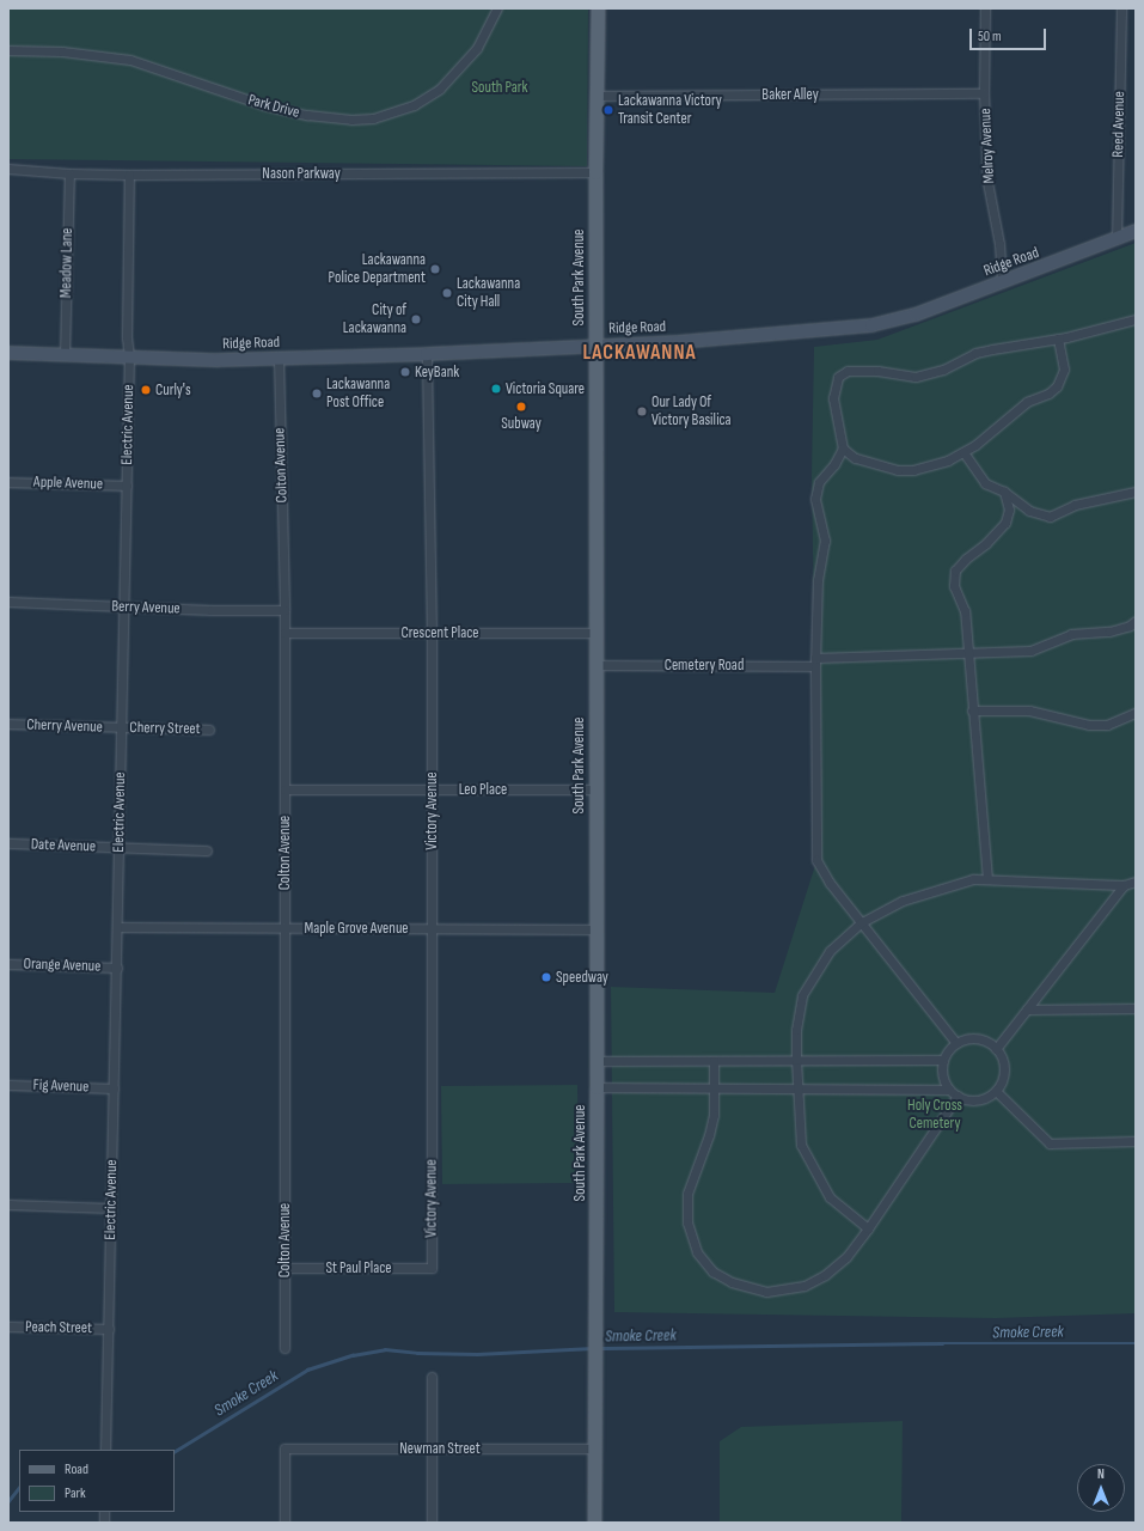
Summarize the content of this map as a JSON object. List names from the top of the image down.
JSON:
{
  "streets": {
    "main road": ["Ridge Road", "South Park Avenue"],
    "street": [
      "Baker Alley",
      "Park Drive",
      "Reed Avenue",
      "Melroy Avenue",
      "Nason Parkway",
      "Meadow Lane",
      "Electric Avenue",
      "Colton Avenue",
      "Apple Avenue",
      "Berry Avenue",
      "Crescent Place",
      "Cemetery Road",
      "Cherry Avenue",
      "Cherry Street",
      "Leo Place",
      "Victory Avenue",
      "Date Avenue",
      "Maple Grove Avenue",
      "Orange Avenue",
      "Fig Avenue",
      "St Paul Place",
      "Peach Street",
      "Newman Street"
    ]
  },
  "crossings": [
    ["Baker Alley", "Melroy Avenue"],
    ["Baker Alley", "South Park Avenue"],
    ["Reed Avenue", "Ridge Road"],
    ["Melroy Avenue", "Ridge Road"],
    ["Nason Parkway", "Meadow Lane"],
    ["Nason Parkway", "South Park Avenue"],
    ["Nason Parkway", "Electric Avenue"],
    ["Ridge Road", "Meadow Lane"],
    ["Ridge Road", "South Park Avenue"],
    ["Ridge Road", "Electric Avenue"],
    ["Ridge Road", "Colton Avenue"],
    ["Ridge Road", "Victory Avenue"],
    ["South Park Avenue", "Crescent Place"],
    ["South Park Avenue", "Cemetery Road"],
    ["South Park Avenue", "Leo Place"],
    ["South Park Avenue", "Maple Grove Avenue"],
    ["South Park Avenue", "Newman Street"],
    ["Electric Avenue", "Apple Avenue"],
    ["Electric Avenue", "Berry Avenue"],
    ["Electric Avenue", "Cherry Avenue"],
    ["Electric Avenue", "Cherry Street"],
    ["Electric Avenue", "Date Avenue"],
    ["Electric Avenue", "Maple Grove Avenue"],
    ["Electric Avenue", "Orange Avenue"],
    ["Electric Avenue", "Fig Avenue"],
    ["Electric Avenue", "Peach Street"],
    ["Colton Avenue", "Berry Avenue"],
    ["Colton Avenue", "Crescent Place"],
    ["Colton Avenue", "Leo Place"],
    ["Colton Avenue", "Maple Grove Avenue"],
    ["Colton Avenue", "St Paul Place"],
    ["Crescent Place", "Victory Avenue"],
    ["Cherry Avenue", "Cherry Street"],
    ["Leo Place", "Victory Avenue"],
    ["Victory Avenue", "Maple Grove Avenue"],
    ["Victory Avenue", "St Paul Place"]
  ],
  "districts": ["LACKAWANNA"],
  "water": ["Smoke Creek"],
  "parks": ["South Park", "Holy Cross Cemetery"],
  "places": [
    "Lackawanna Victory Transit Center",
    "Lackawanna Police Department",
    "Lackawanna City Hall",
    "City of Lackawanna",
    "KeyBank",
    "Victoria Square",
    "Curly's",
    "Lackawanna Post Office",
    "Subway",
    "Our Lady Of Victory Basilica",
    "Speedway"
  ],
  "legend": ["Road", "Park"],
  "scale_bar": "50 m",
  "north": "top"
}
